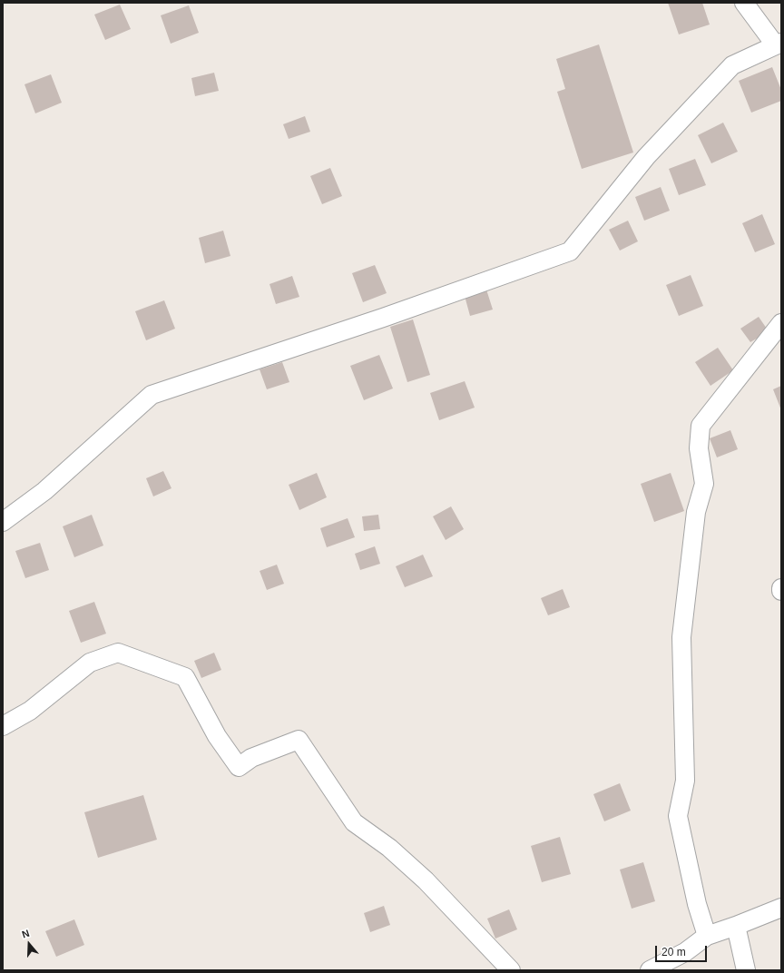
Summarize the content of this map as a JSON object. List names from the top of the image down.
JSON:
{
  "scale_bar": "20 m",
  "north": "top"
}
